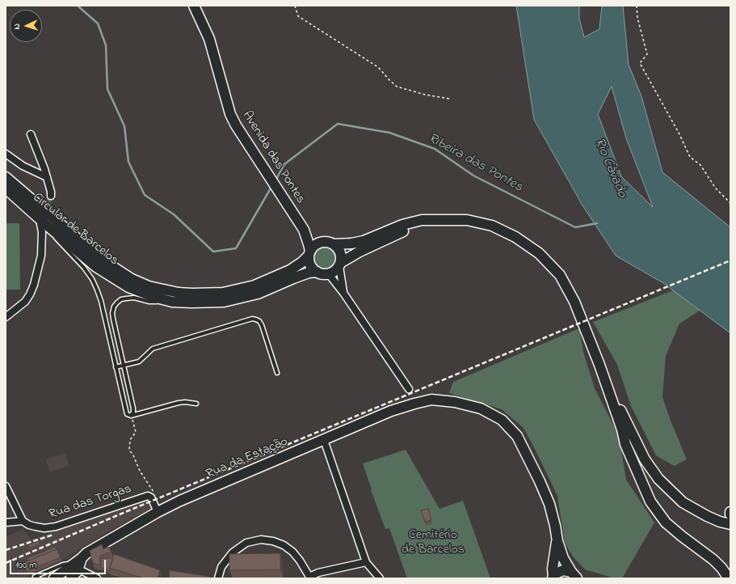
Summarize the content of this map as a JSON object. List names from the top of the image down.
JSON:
{
  "streets": {
    "main road": ["Avenida das Pontes", "Circular de Barcelos", "Rua da Estação"],
    "street": ["Rua das Torgas"]
  },
  "crossings": [
    ["Avenida das Pontes", "Circular de Barcelos"],
    ["Rua da Estação", "Rua das Torgas"]
  ],
  "water": ["Ribeira das Pontes", "Rio Cávado"],
  "parks": ["Cemitério de Barcelos"],
  "scale_bar": "100 m",
  "north": "left"
}
